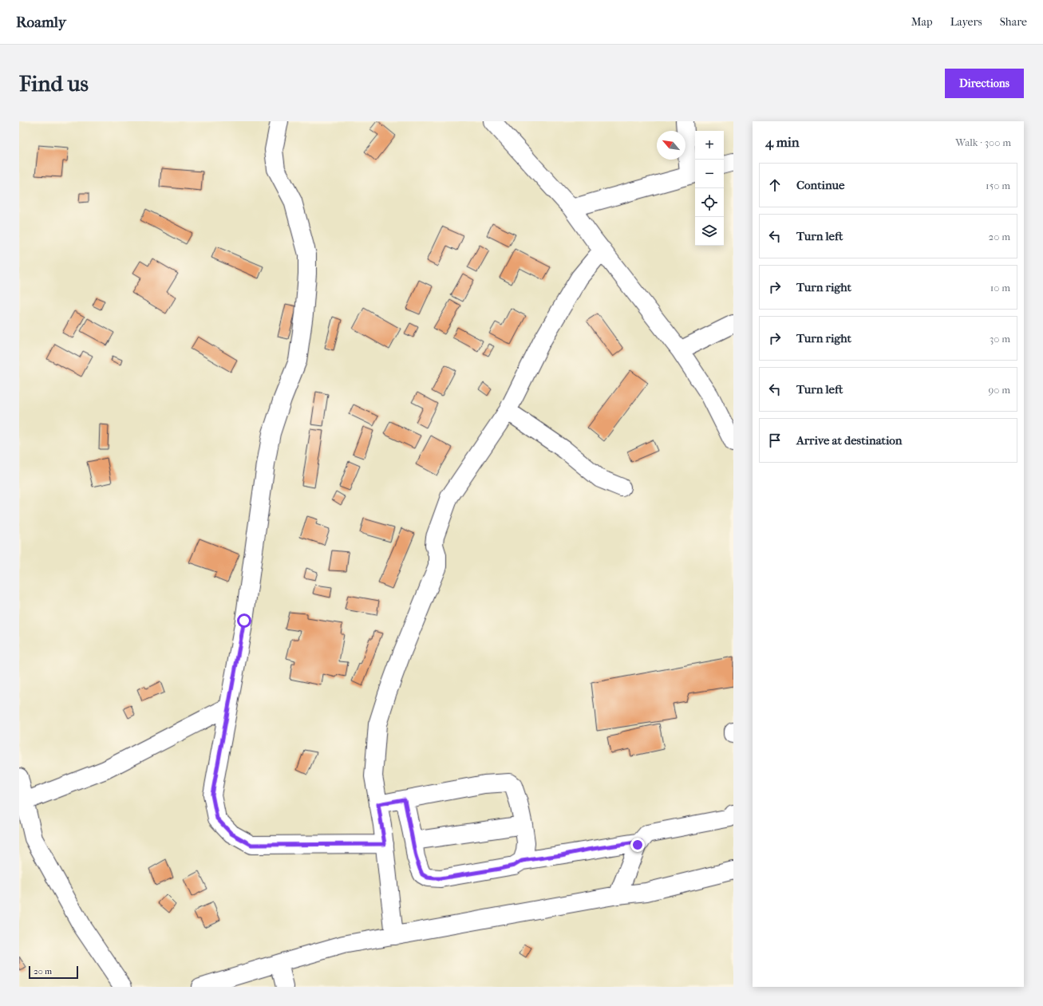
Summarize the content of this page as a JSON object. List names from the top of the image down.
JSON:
{
  "scale_bar": "20 m",
  "north": "top left",
  "page": {
    "header": "Roamly",
    "nav": ["Map", "Layers", "Share"],
    "buttons": "Directions",
    "title": "Find us",
    "heading": ["4 min", "Walk · 300 m"],
    "map_buttons": ["+", "−"],
    "list": [
      ["Continue", "150 m"],
      ["Turn left", "20 m"],
      ["Turn right", "10 m"],
      ["Turn right", "30 m"],
      ["Turn left", "90 m"],
      "Arrive at destination"
    ],
    "scale": "20 m"
  }
}
